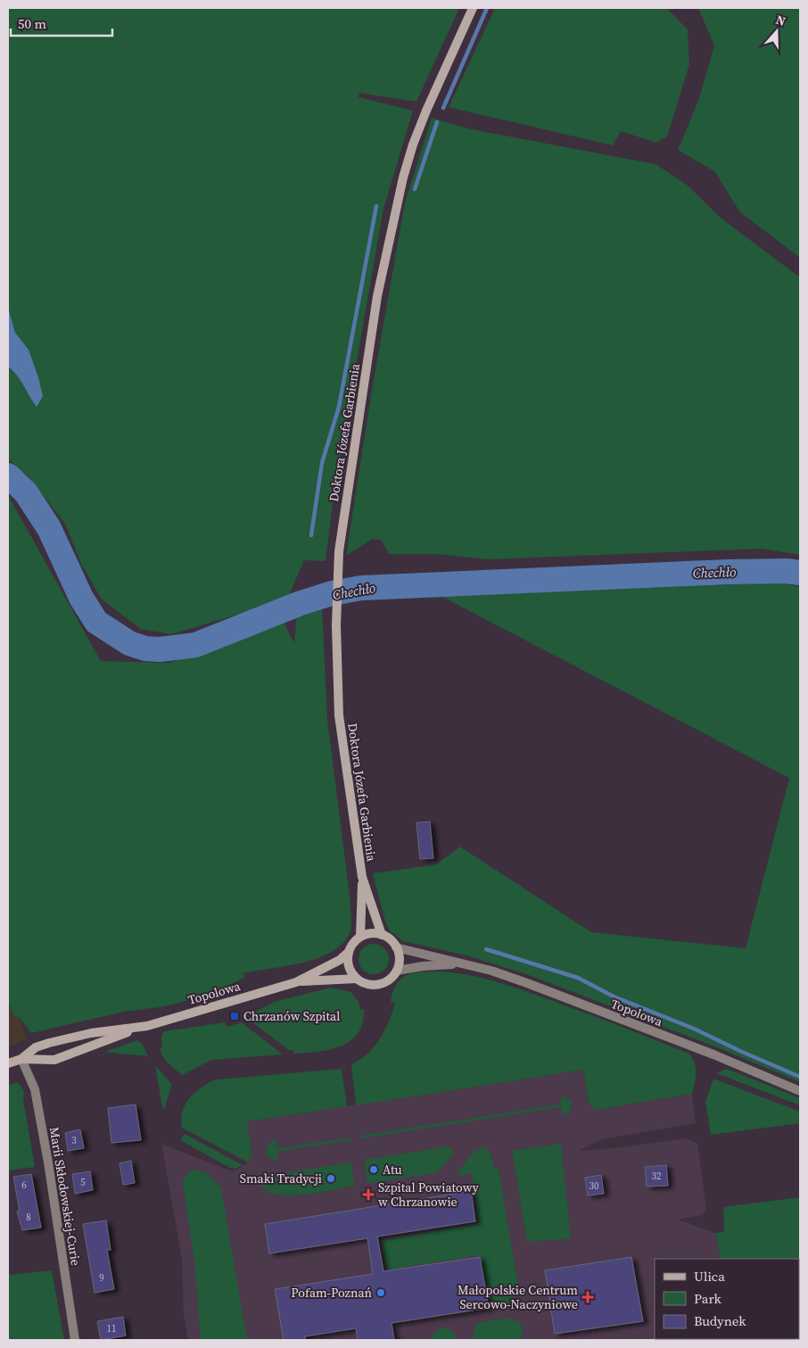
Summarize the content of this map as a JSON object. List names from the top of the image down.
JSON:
{
  "streets": {
    "main road": ["Doktora Józefa Garbienia", "Topolowa"],
    "street": ["Marii Skłodowskiej-Curie"]
  },
  "crossings": [
    ["Doktora Józefa Garbienia", "Topolowa"],
    ["Topolowa", "Marii Skłodowskiej-Curie"]
  ],
  "water": ["Chechło"],
  "places": {
    "transit": ["Chrzanów Szpital"],
    "other": ["Atu", "Smaki Tradycji", "Pofam-Poznań"],
    "health": ["Szpital Powiatowy w Chrzanowie", "Małopolskie Centrum Sercowo-Naczyniowe"]
  },
  "house_numbers": [
    "3",
    "32",
    "5",
    "6",
    "30",
    "8",
    "9",
    "11"
  ],
  "legend": ["Ulica", "Park", "Budynek"],
  "scale_bar": "50 m",
  "north": "top"
}
